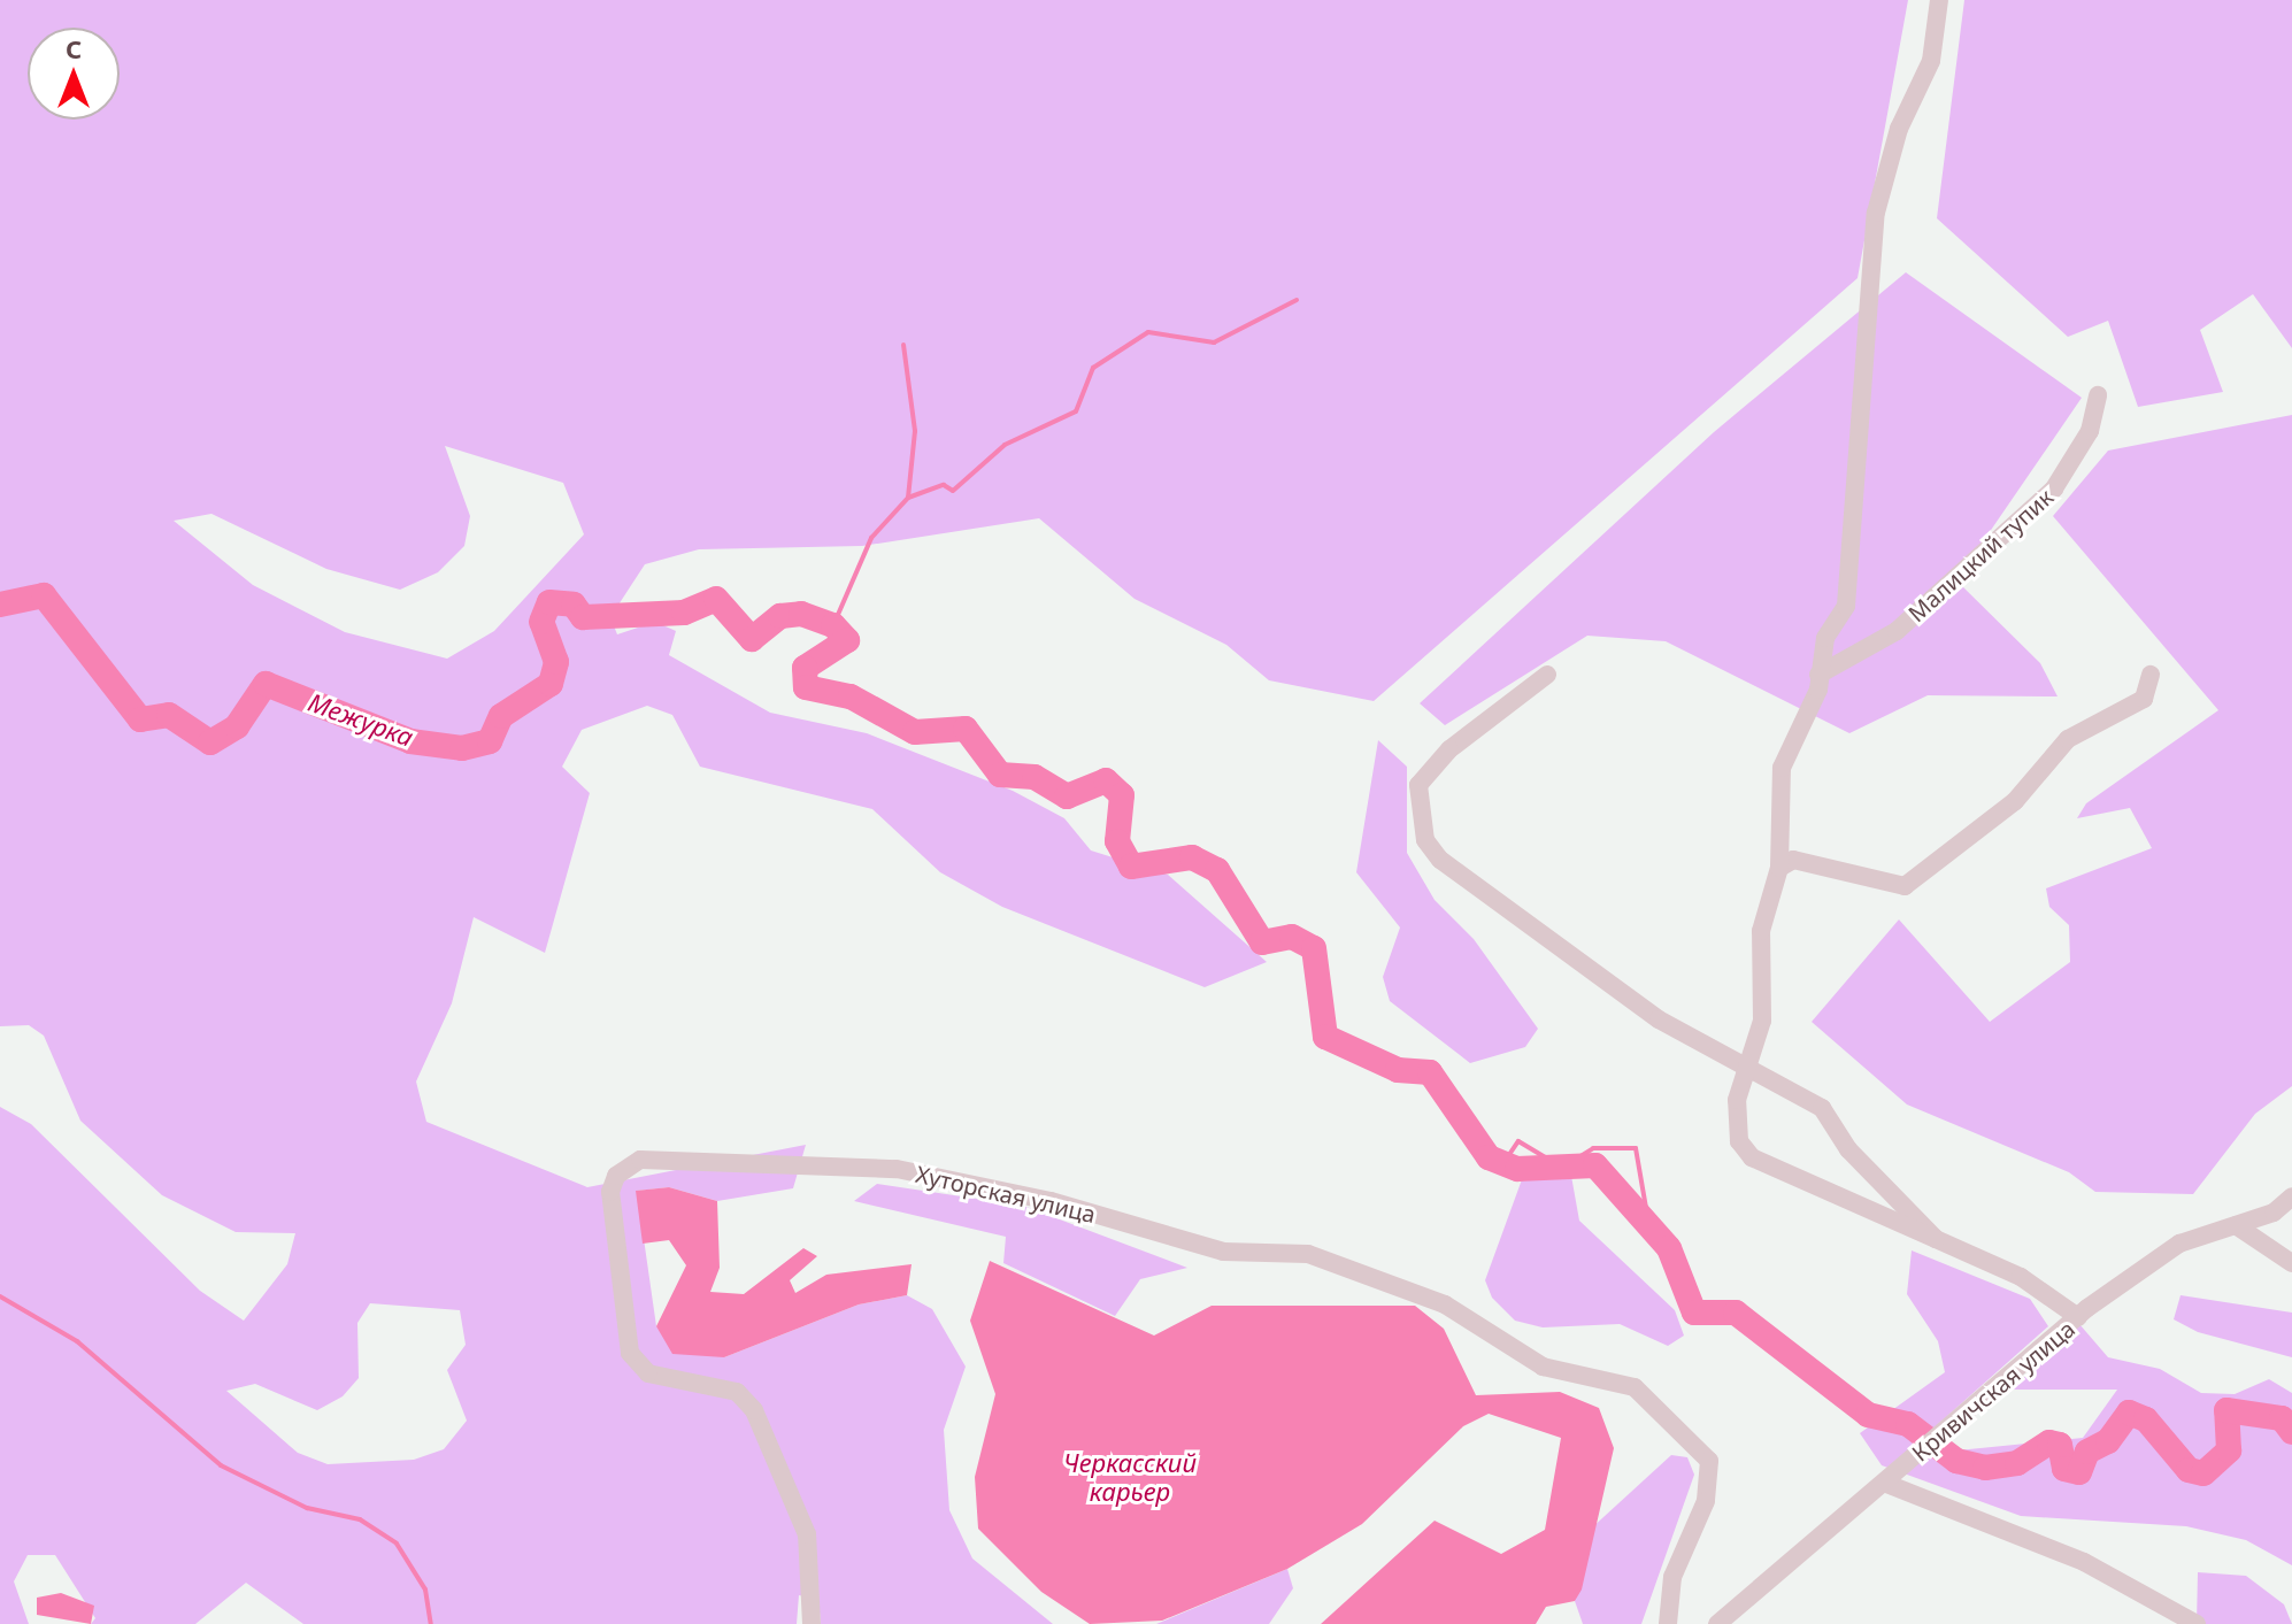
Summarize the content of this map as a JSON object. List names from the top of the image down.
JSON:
{
  "streets": {
    "street": ["Малицкий тупик", "Хуторская улица", "Кривичская улица"]
  },
  "water": ["Межурка", "Черкасский карьер"],
  "north": "top"
}
